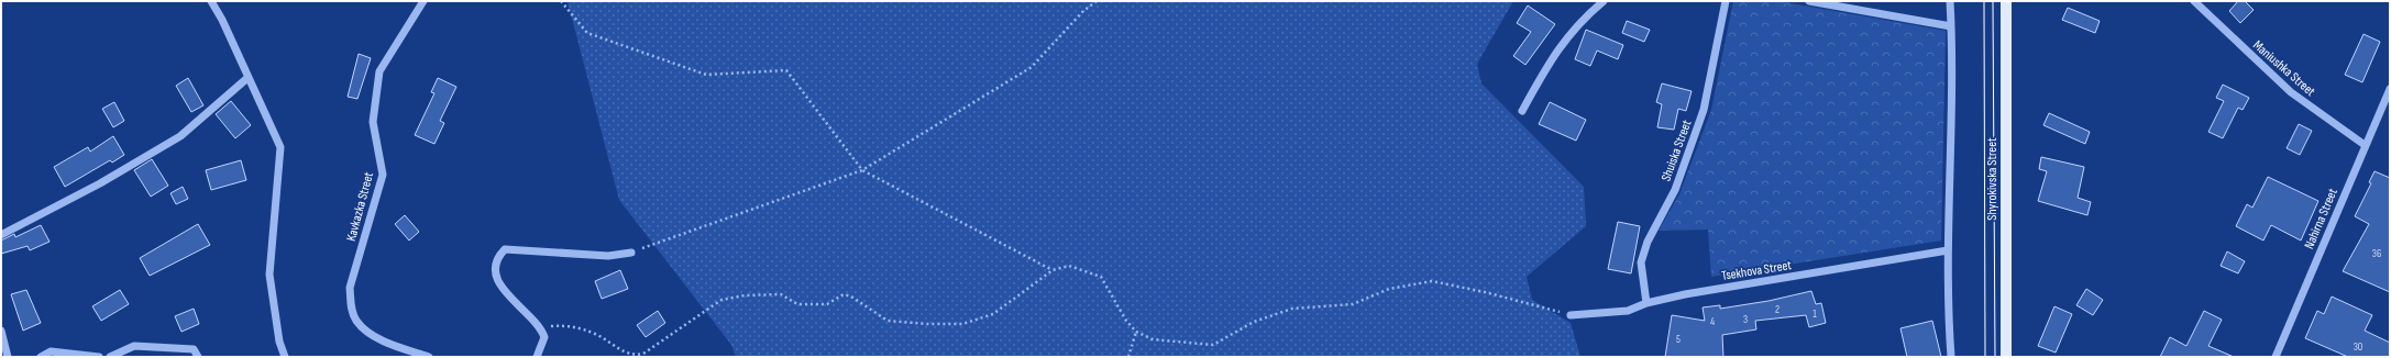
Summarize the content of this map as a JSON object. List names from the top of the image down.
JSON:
{
  "streets": {
    "main road": ["Shyrokivska Street"],
    "street": [
      "Maniushka Street",
      "Shuiska Street",
      "Kavkazka Street",
      "Nahirna Street",
      "Tsekhova Street"
    ]
  },
  "crossings": [
    ["Maniushka Street", "Nahirna Street"],
    ["Shuiska Street", "Tsekhova Street"]
  ],
  "house_numbers": [
    "36",
    "2",
    "1",
    "3",
    "4",
    "5",
    "30"
  ]
}
